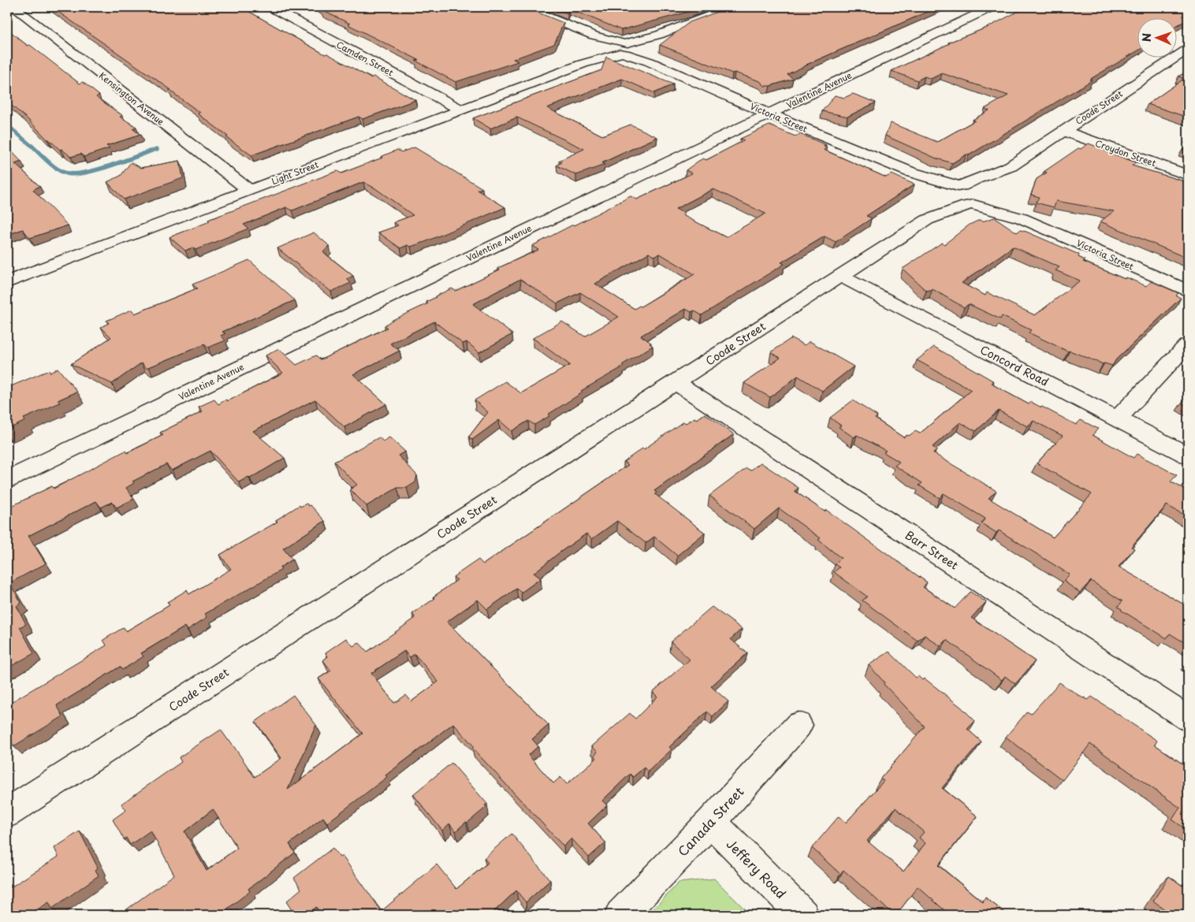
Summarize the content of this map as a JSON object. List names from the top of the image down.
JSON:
{
  "streets": {
    "street": [
      "Camden Street",
      "Valentine Avenue",
      "Kensington Avenue",
      "Coode Street",
      "Victoria Street",
      "Croydon Street",
      "Light Street",
      "Concord Road",
      "Barr Street",
      "Canada Street",
      "Jeffery Road"
    ]
  },
  "crossings": [
    ["Camden Street", "Light Street"],
    ["Valentine Avenue", "Victoria Street"],
    ["Kensington Avenue", "Light Street"],
    ["Coode Street", "Victoria Street"],
    ["Coode Street", "Croydon Street"],
    ["Coode Street", "Concord Road"],
    ["Coode Street", "Barr Street"],
    ["Victoria Street", "Light Street"],
    ["Canada Street", "Jeffery Road"]
  ],
  "north": "left"
}
